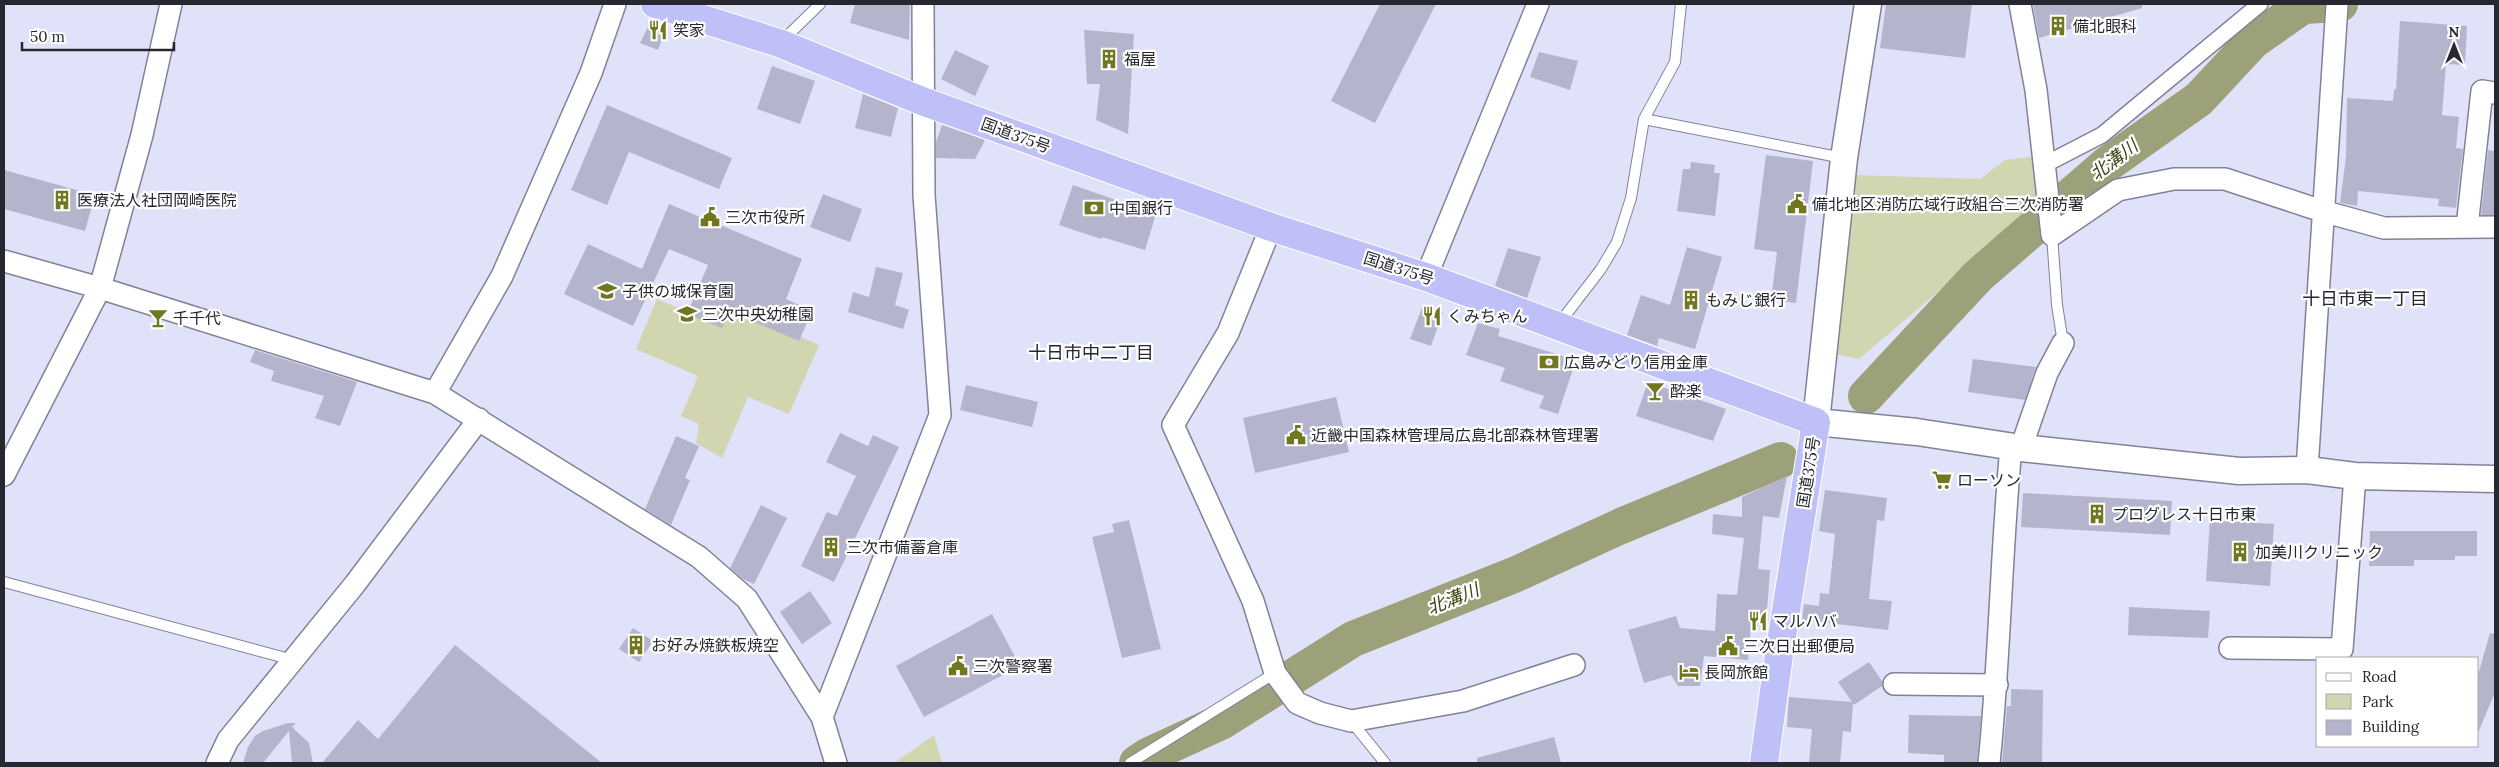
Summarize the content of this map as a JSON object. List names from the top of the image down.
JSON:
{
  "streets": {
    "highway": ["国道375号"]
  },
  "districts": ["十日市東一丁目", "十日市中二丁目"],
  "water": ["北溝川"],
  "places": {
    "building": [
      "備北眼科",
      "福屋",
      "医療法人社団岡崎医院",
      "もみじ銀行",
      "プログレス十日市東",
      "三次市備蓄倉庫",
      "加美川クリニック",
      "お好み焼鉄板焼空"
    ],
    "restaurant": ["笑家", "くみちゃん", "マルハバ"],
    "public building": [
      "備北地区消防広域行政組合三次消防署",
      "三次市役所",
      "近畿中国森林管理局広島北部森林管理署",
      "三次日出郵便局",
      "三次警察署"
    ],
    "bank": ["中国銀行", "広島みどり信用金庫"],
    "school or university": ["子供の城保育園", "三次中央幼稚園"],
    "bar": ["千千代", "酔楽"],
    "supermarket": ["ローソン"],
    "hotel": ["長岡旅館"]
  },
  "legend": ["Road", "Park", "Building"],
  "scale_bar": "50 m",
  "north": "top"
}
